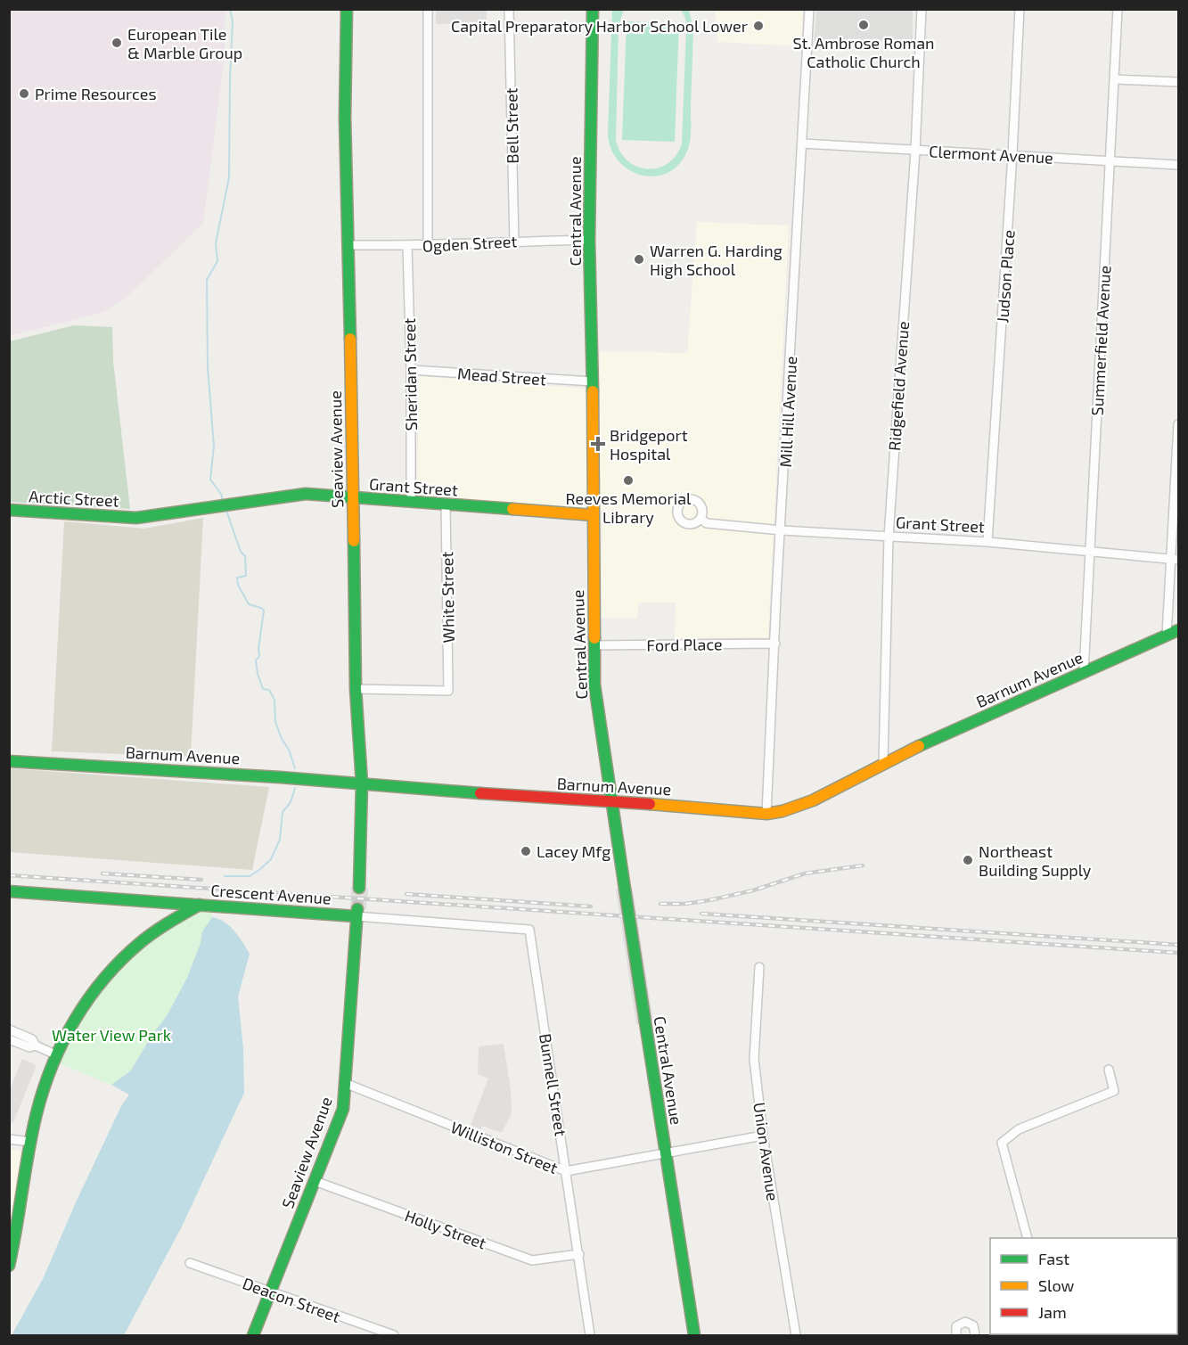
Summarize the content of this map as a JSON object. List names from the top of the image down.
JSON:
{
  "streets": {
    "main road": [
      "Central Avenue",
      "Seaview Avenue",
      "Grant Street",
      "Arctic Street",
      "Barnum Avenue",
      "Crescent Avenue"
    ],
    "street": [
      "Bell Street",
      "Clermont Avenue",
      "Ogden Street",
      "Judson Place",
      "Summerfield Avenue",
      "Sheridan Street",
      "Mead Street",
      "Ridgefield Avenue",
      "Mill Hill Avenue",
      "White Street",
      "Ford Place",
      "Bunnell Street",
      "Williston Street",
      "Union Avenue",
      "Holly Street",
      "Deacon Street"
    ]
  },
  "crossings": [
    ["Bell Street", "Ogden Street"],
    ["Clermont Avenue", "Judson Place"],
    ["Clermont Avenue", "Summerfield Avenue"],
    ["Clermont Avenue", "Ridgefield Avenue"],
    ["Clermont Avenue", "Mill Hill Avenue"],
    ["Central Avenue", "Ogden Street"],
    ["Central Avenue", "Mead Street"],
    ["Central Avenue", "Grant Street"],
    ["Central Avenue", "Ford Place"],
    ["Central Avenue", "Barnum Avenue"],
    ["Central Avenue", "Williston Street"],
    ["Ogden Street", "Sheridan Street"],
    ["Ogden Street", "Seaview Avenue"],
    ["Judson Place", "Grant Street"],
    ["Summerfield Avenue", "Grant Street"],
    ["Summerfield Avenue", "Barnum Avenue"],
    ["Sheridan Street", "Mead Street"],
    ["Sheridan Street", "Grant Street"],
    ["Ridgefield Avenue", "Grant Street"],
    ["Ridgefield Avenue", "Barnum Avenue"],
    ["Mill Hill Avenue", "Grant Street"],
    ["Mill Hill Avenue", "Ford Place"],
    ["Mill Hill Avenue", "Barnum Avenue"],
    ["Seaview Avenue", "Grant Street"],
    ["Seaview Avenue", "White Street"],
    ["Seaview Avenue", "Barnum Avenue"],
    ["Seaview Avenue", "Crescent Avenue"],
    ["Seaview Avenue", "Williston Street"],
    ["Seaview Avenue", "Holly Street"],
    ["Seaview Avenue", "Deacon Street"],
    ["Grant Street", "Arctic Street"],
    ["Grant Street", "White Street"],
    ["Crescent Avenue", "Bunnell Street"],
    ["Bunnell Street", "Williston Street"],
    ["Bunnell Street", "Holly Street"],
    ["Williston Street", "Union Avenue"]
  ],
  "parks": ["Water View Park"],
  "places": {
    "other": [
      "St. Ambrose Roman Catholic Church",
      "Capital Preparatory Harbor School Lower",
      "European Tile & Marble Group",
      "Prime Resources",
      "Warren G. Harding High School",
      "Reeves Memorial Library",
      "Lacey Mfg",
      "Northeast Building Supply"
    ],
    "health": ["Bridgeport Hospital"]
  },
  "legend": ["Fast", "Slow", "Jam"]
}
